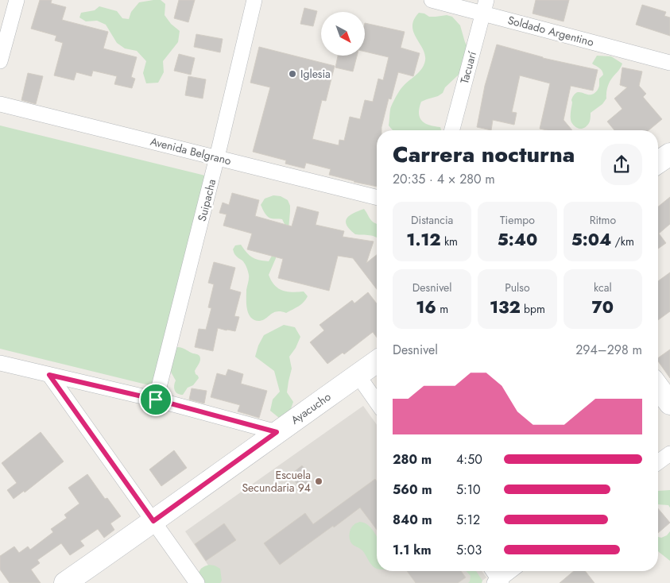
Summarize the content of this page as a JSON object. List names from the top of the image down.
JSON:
{
  "streets": {
    "street": [
      "Soldado Argentino",
      "Tacuarí",
      "Avenida Belgrano",
      "Suipacha",
      "Ayacucho"
    ]
  },
  "crossings": [
    ["Soldado Argentino", "Tacuarí"],
    ["Avenida Belgrano", "Suipacha"]
  ],
  "places": ["Iglesia", "Escuela Secundaria 94"],
  "north": "bottom right",
  "page": {
    "heading": ["Carrera nocturna", "20:35 · 4 × 280 m"],
    "stats": [
      ["Distancia", "1.12 km"],
      ["Tiempo", "5:40"],
      ["Ritmo", "5:04 /km"],
      ["Desnivel", "16 m"],
      ["Pulso", "132 bpm"],
      ["kcal", "70"]
    ],
    "chart": ["Desnivel", "294–298 m"],
    "list": [
      {
        "name": "280 m",
        "note": "4:50"
      },
      {
        "name": "560 m",
        "note": "5:10"
      },
      {
        "name": "840 m",
        "note": "5:12"
      },
      {
        "name": "1.1 km",
        "note": "5:03"
      }
    ]
  }
}
